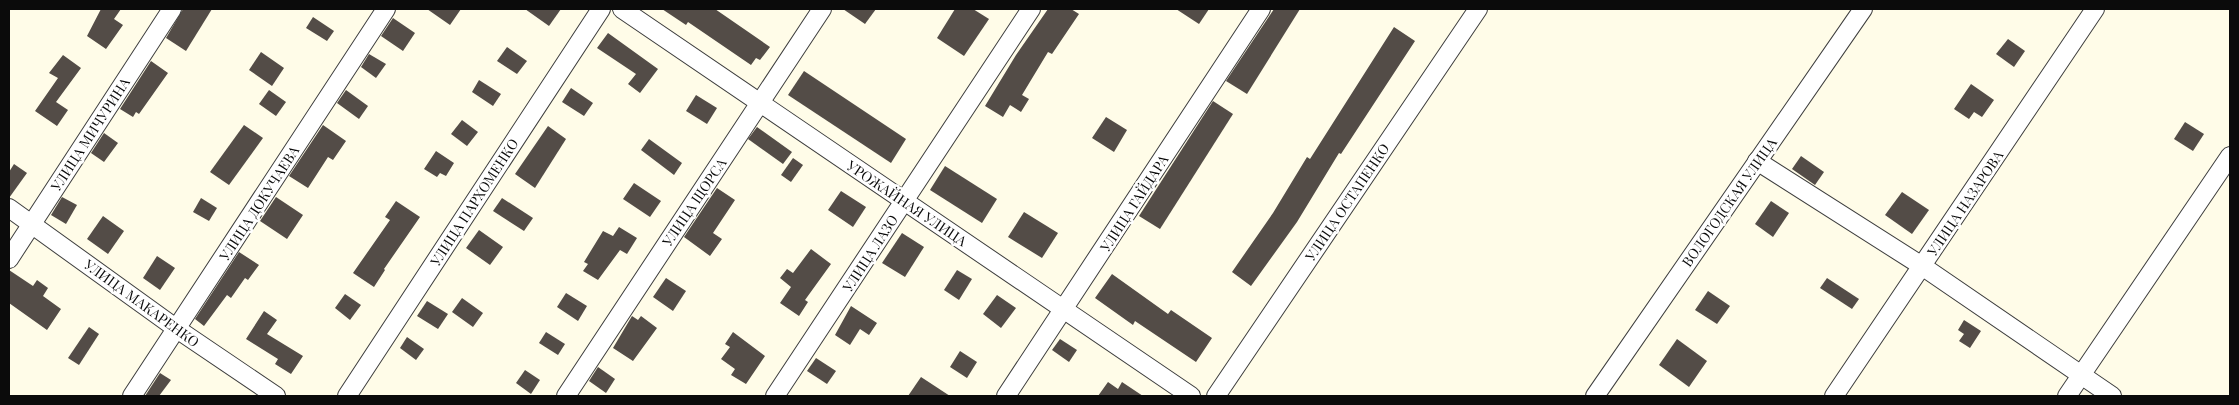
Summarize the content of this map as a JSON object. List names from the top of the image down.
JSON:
{
  "streets": {
    "street": [
      "УЛИЦА МИЧУРИНА",
      "УЛИЦА ПАРХОМЕНКО",
      "УЛИЦА ЩОРСА",
      "УЛИЦА ОСТАПЕНКО",
      "ВОЛОГОДСКАЯ УЛИЦА",
      "УЛИЦА ДОКУЧАЕВА",
      "УРОЖАЙНАЯ УЛИЦА",
      "УЛИЦА ГАЙДАРА",
      "УЛИЦА НАЗАРОВА",
      "УЛИЦА ЛАЗО",
      "УЛИЦА МАКАРЕНКО"
    ]
  },
  "crossings": [
    ["УЛИЦА МИЧУРИНА", "УЛИЦА МАКАРЕНКО"],
    ["УЛИЦА ЩОРСА", "УРОЖАЙНАЯ УЛИЦА"],
    ["УЛИЦА ДОКУЧАЕВА", "УЛИЦА МАКАРЕНКО"],
    ["УРОЖАЙНАЯ УЛИЦА", "УЛИЦА ГАЙДАРА"],
    ["УРОЖАЙНАЯ УЛИЦА", "УЛИЦА ЛАЗО"]
  ]
}
